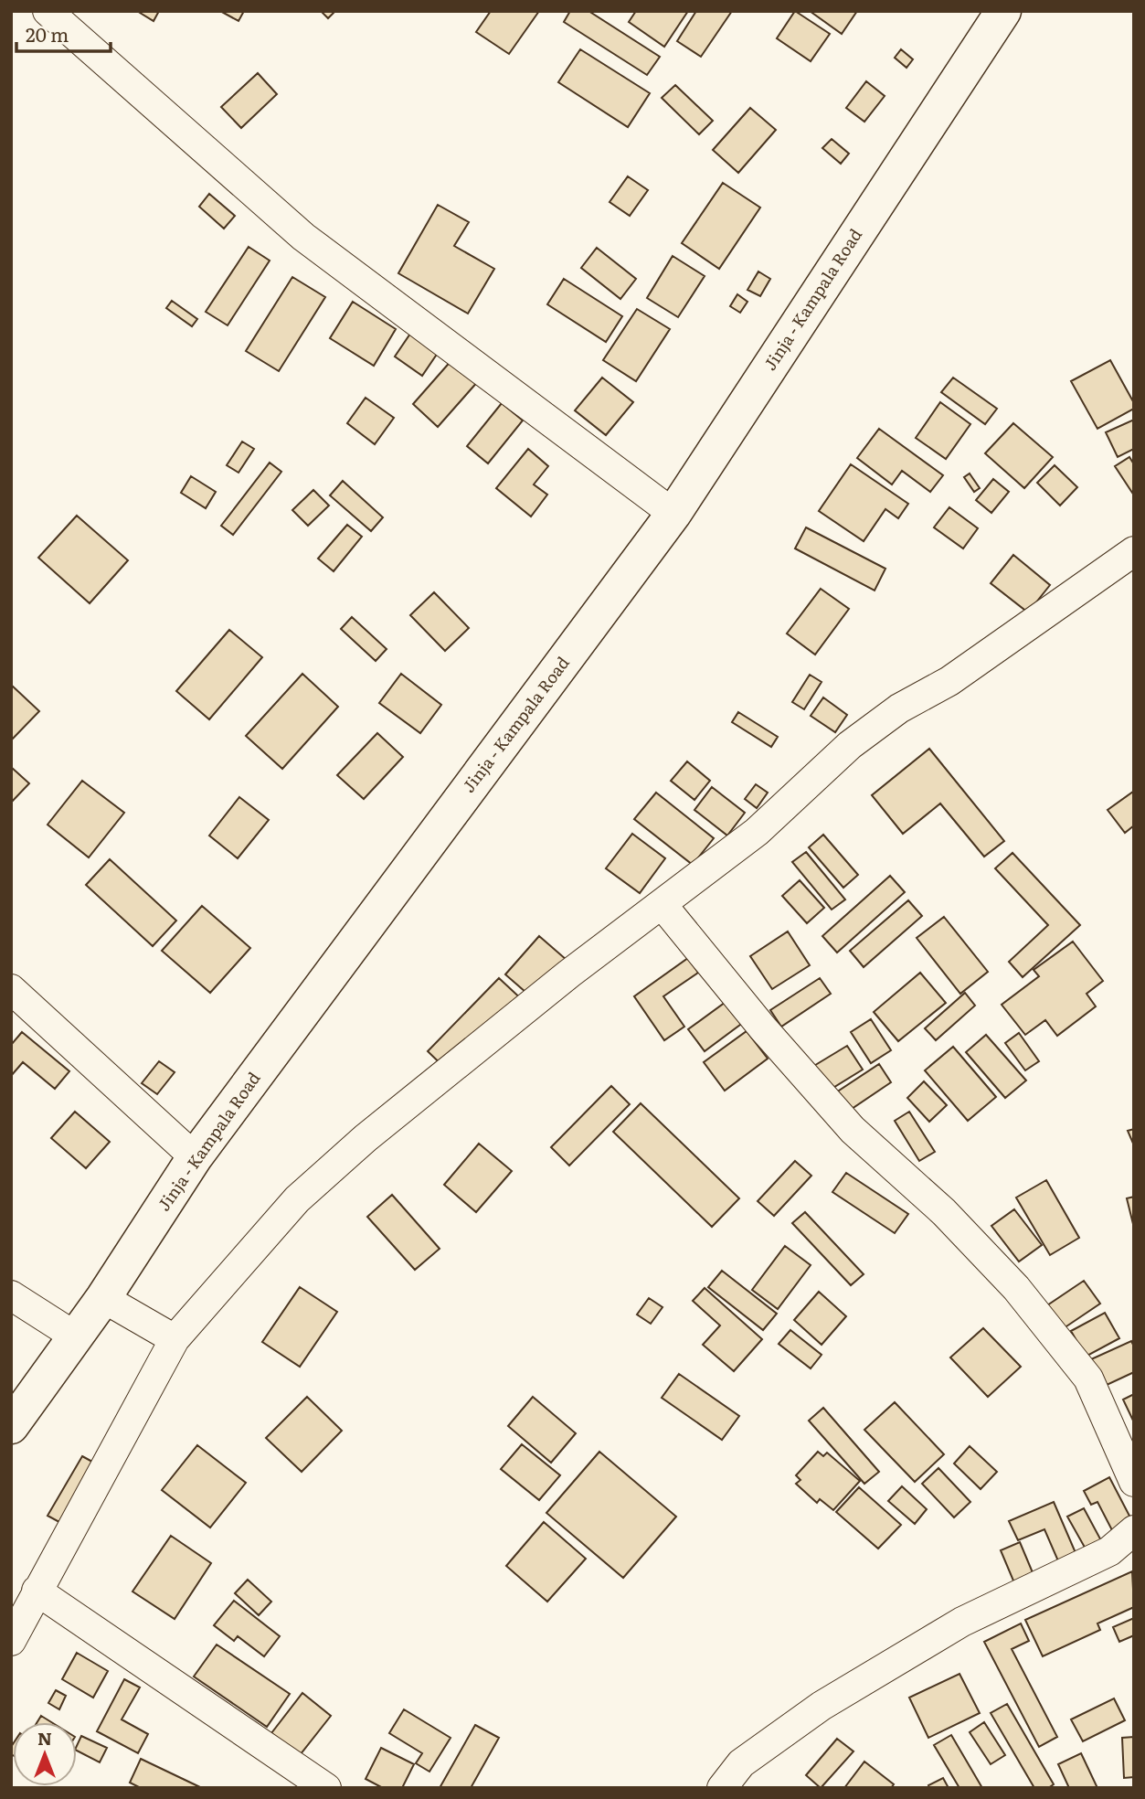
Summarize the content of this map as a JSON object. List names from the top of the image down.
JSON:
{
  "streets": {
    "highway": ["Jinja - Kampala Road"]
  },
  "scale_bar": "20 m",
  "north": "top"
}
